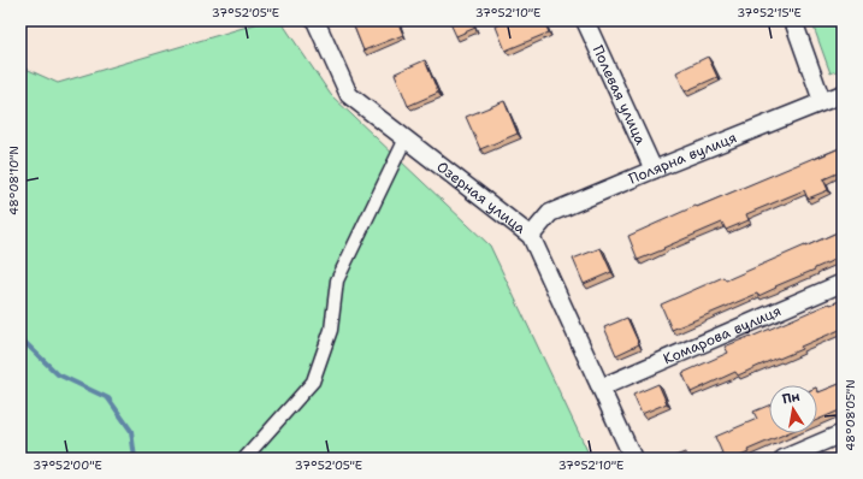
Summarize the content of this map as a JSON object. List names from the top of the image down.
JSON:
{
  "streets": {
    "street": [
      "Полевая улица",
      "Полярна вулиця",
      "Озерная улица",
      "Комарова вулиця"
    ]
  },
  "crossings": [
    ["Полевая улица", "Полярна вулиця"],
    ["Полярна вулиця", "Озерная улица"],
    ["Озерная улица", "Комарова вулиця"]
  ],
  "north": "top",
  "coordinates": [
    "37°52'05\"E",
    "37°52'10\"E",
    "37°52'15\"E",
    "48°08'10\"N",
    "48°08'05\"N",
    "37°52'00\"E"
  ]
}
